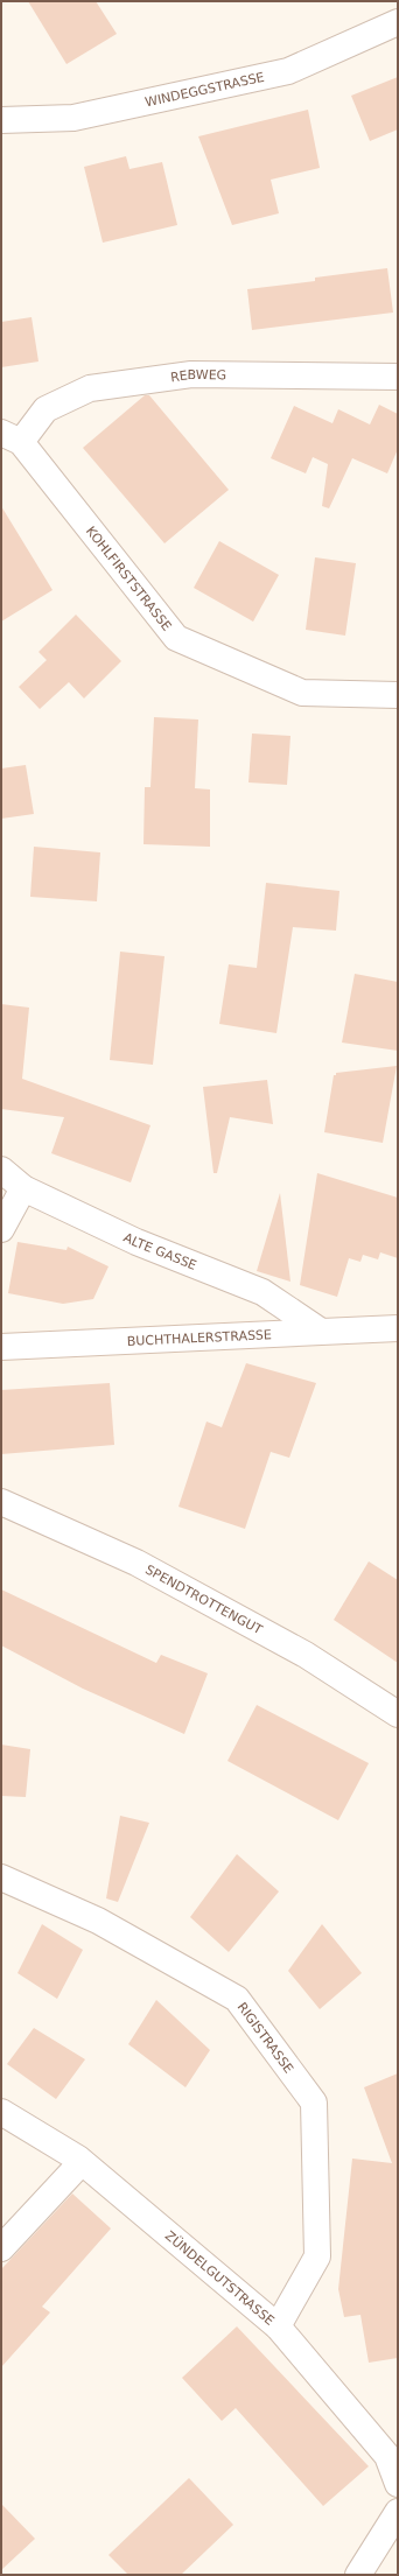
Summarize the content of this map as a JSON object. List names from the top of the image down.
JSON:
{
  "streets": {
    "street": [
      "WINDEGGSTRASSE",
      "REBWEG",
      "KOHLFIRSTSTRASSE",
      "ALTE GASSE",
      "BUCHTHALERSTRASSE",
      "SPENDTROTTENGUT",
      "RIGISTRASSE",
      "ZÜNDELGUTSTRASSE"
    ]
  },
  "crossings": [
    ["REBWEG", "KOHLFIRSTSTRASSE"],
    ["ALTE GASSE", "BUCHTHALERSTRASSE"],
    ["RIGISTRASSE", "ZÜNDELGUTSTRASSE"]
  ]
}
